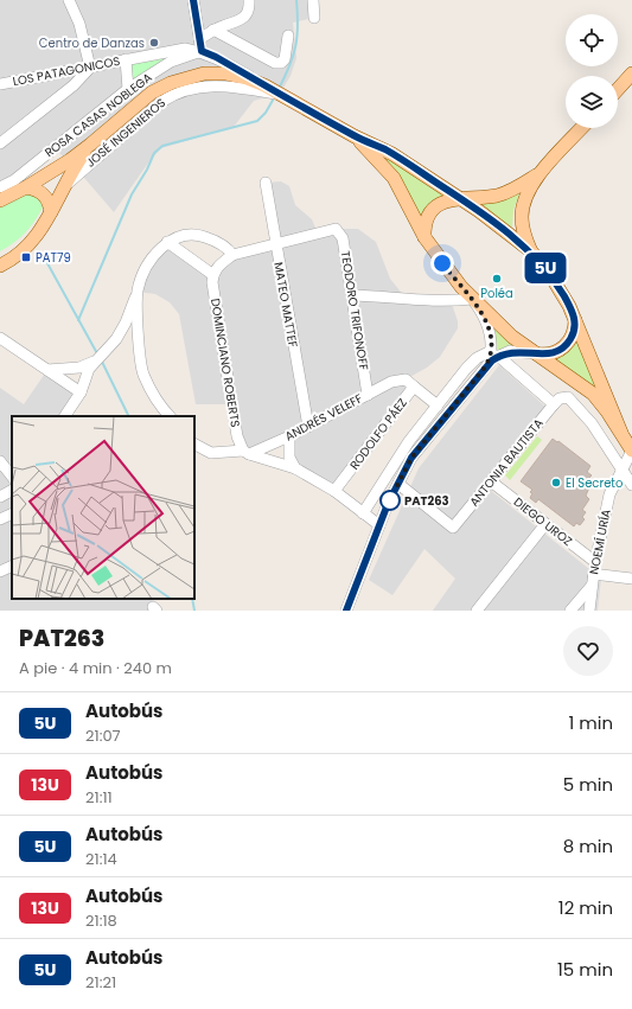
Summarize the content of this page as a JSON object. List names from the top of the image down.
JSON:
{
  "streets": {
    "street": [
      "LOS PATAGONICOS",
      "ROSA CASAS NOBLEGA",
      "JOSÉ INGENIEROS",
      "MATEO MATTEF",
      "TEODORO TRIFONOFF",
      "DOMINCIANO ROBERTS",
      "ANDRÉS VELEFF",
      "RODOLFO PÁEZ",
      "ANTONIA BAUTISTA",
      "DIEGO UROZ",
      "NOEMÍ URÍA"
    ]
  },
  "crossings": [
    ["LOS PATAGONICOS", "ROSA CASAS NOBLEGA"],
    ["MATEO MATTEF", "TEODORO TRIFONOFF"],
    ["MATEO MATTEF", "ANDRÉS VELEFF"],
    ["TEODORO TRIFONOFF", "ANDRÉS VELEFF"],
    ["DOMINCIANO ROBERTS", "ANDRÉS VELEFF"],
    ["ANDRÉS VELEFF", "RODOLFO PÁEZ"],
    ["ANTONIA BAUTISTA", "DIEGO UROZ"],
    ["DIEGO UROZ", "NOEMÍ URÍA"]
  ],
  "places": {
    "other": [
      "Centro de Danzas",
      "Poléa",
      "El Secreto",
      "PAT263"
    ],
    "transit": ["PAT79"]
  },
  "lines": ["bus line 5U"],
  "page": {
    "on_map": "5U",
    "heading": ["PAT263", "A pie · 4 min · 240 m"],
    "list": [
      {
        "mark": "5U",
        "name": "Autobús",
        "note": "21:07",
        "value": "1 min"
      },
      {
        "mark": "13U",
        "name": "Autobús",
        "note": "21:11",
        "value": "5 min"
      },
      {
        "mark": "5U",
        "name": "Autobús",
        "note": "21:14",
        "value": "8 min"
      },
      {
        "mark": "13U",
        "name": "Autobús",
        "note": "21:18",
        "value": "12 min"
      },
      {
        "mark": "5U",
        "name": "Autobús",
        "note": "21:21",
        "value": "15 min"
      }
    ]
  }
}
